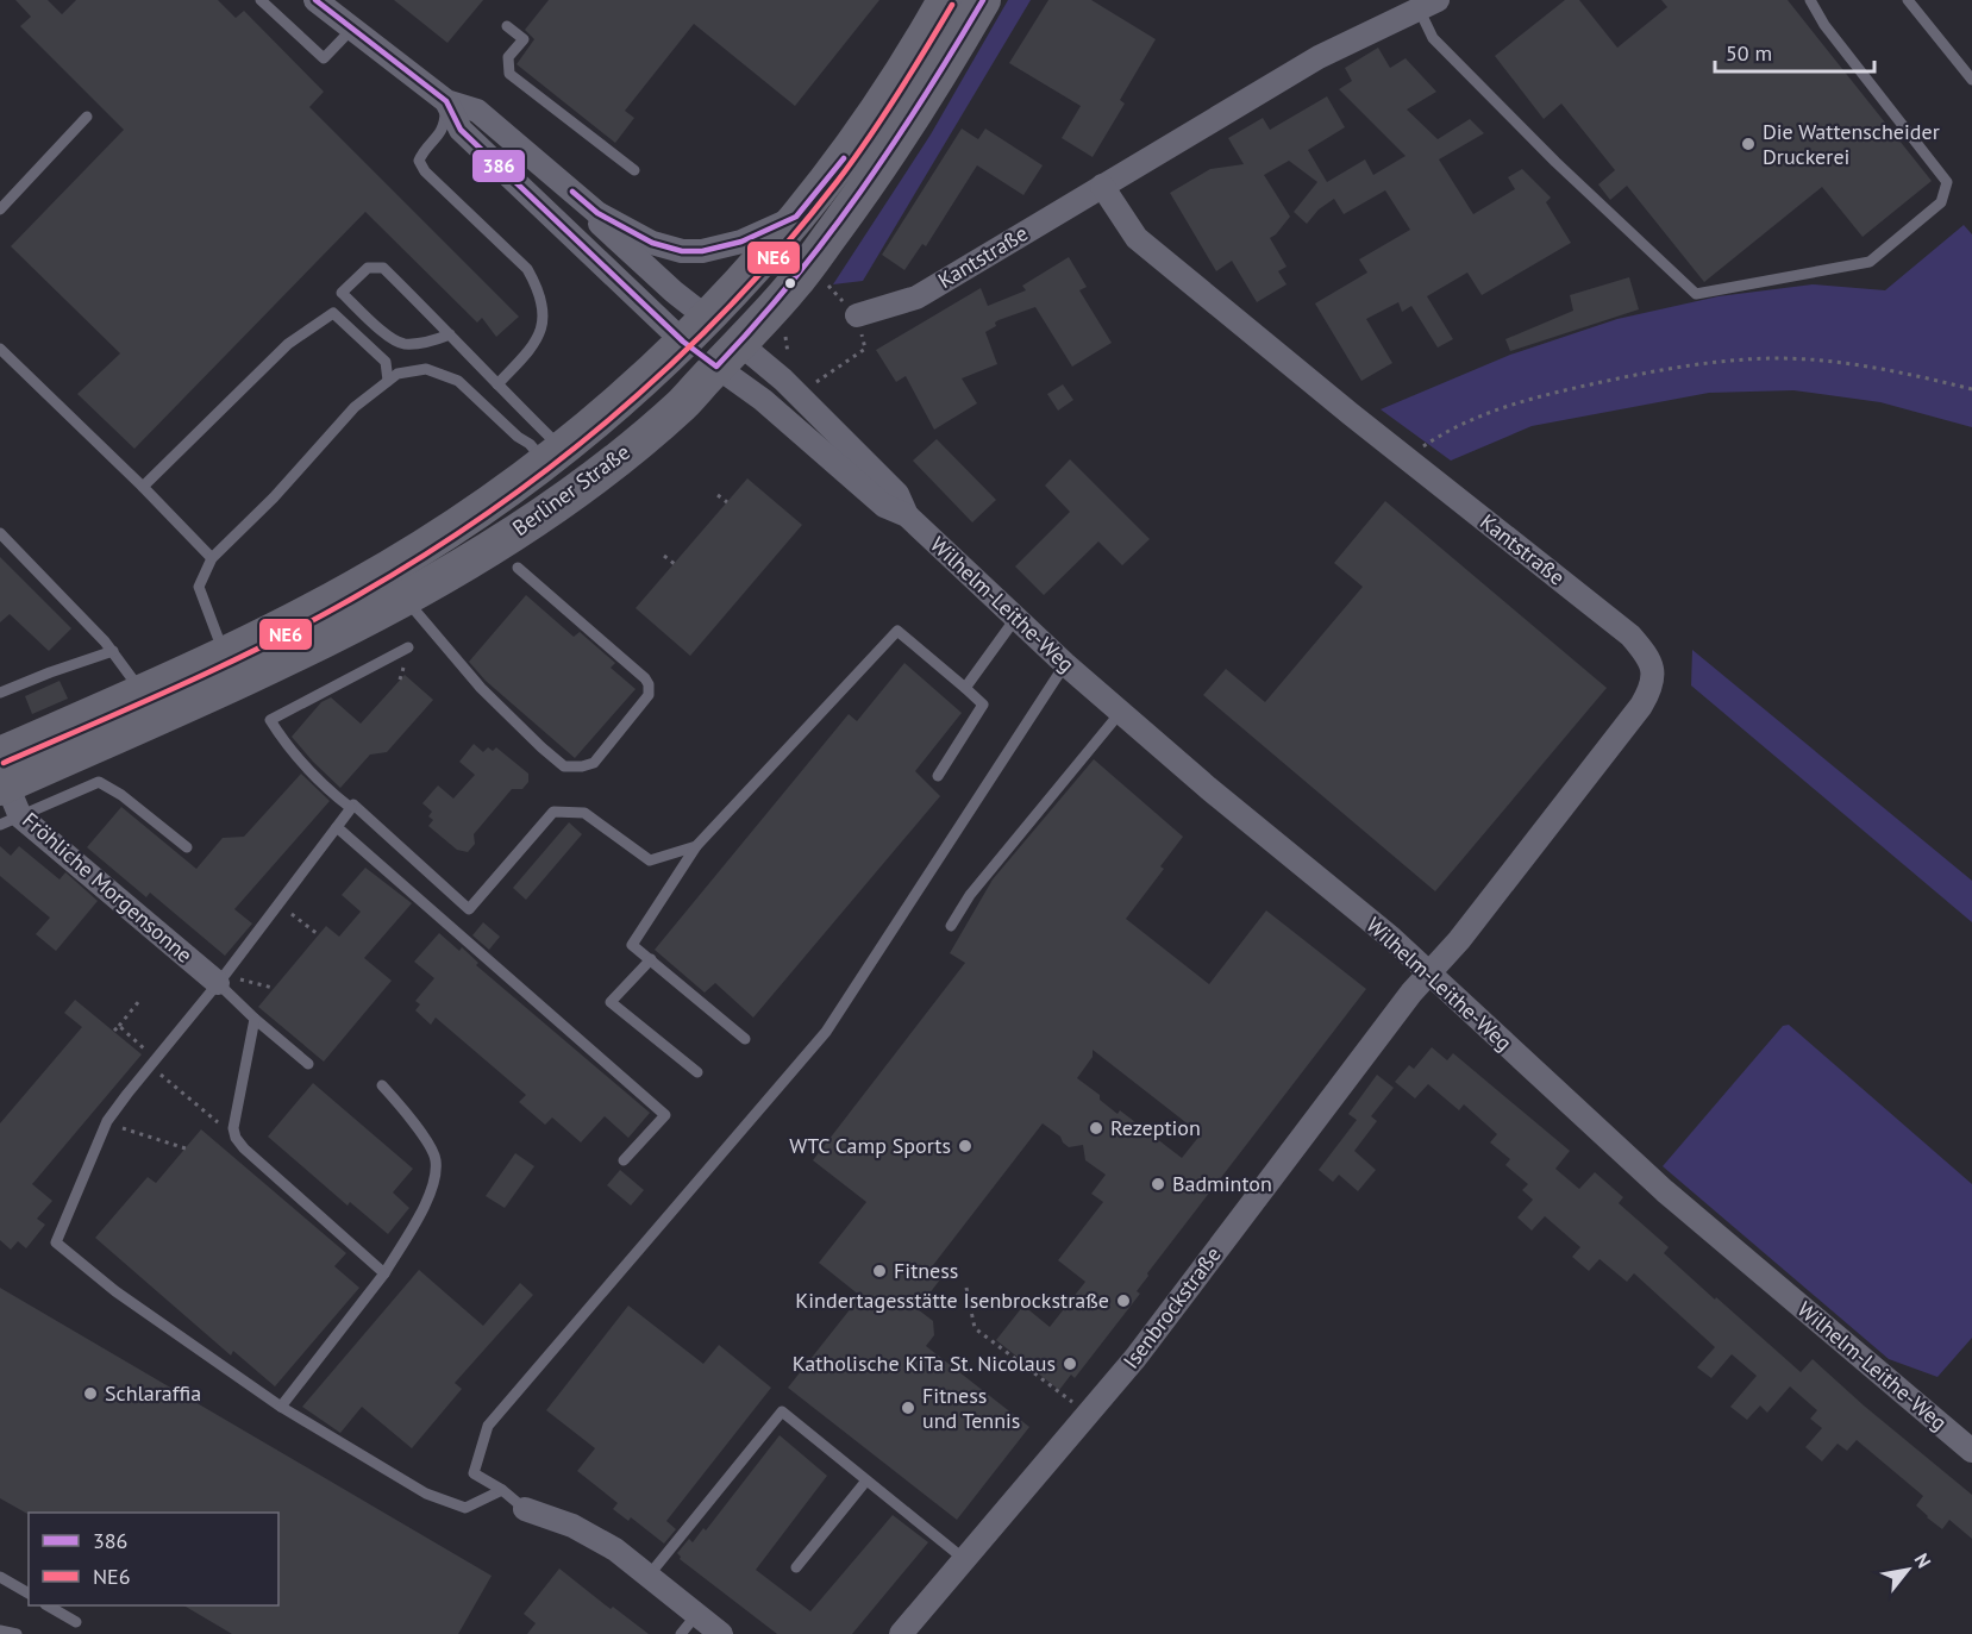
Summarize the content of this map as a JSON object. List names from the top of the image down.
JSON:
{
  "streets": {
    "main road": ["Berliner Straße", "Wilhelm-Leithe-Weg"],
    "street": ["Kantstraße", "Fröhliche Morgensonne", "Isenbrockstraße"]
  },
  "crossings": [
    ["Kantstraße", "Wilhelm-Leithe-Weg"],
    ["Kantstraße", "Isenbrockstraße"],
    ["Berliner Straße", "Wilhelm-Leithe-Weg"],
    ["Berliner Straße", "Fröhliche Morgensonne"],
    ["Wilhelm-Leithe-Weg", "Isenbrockstraße"]
  ],
  "places": [
    "Die Wattenscheider Druckerei",
    "Rezeption",
    "WTC Camp Sports",
    "Badminton",
    "Fitness",
    "Kindertagesstätte Isenbrockstraße",
    "Katholische KiTa St. Nicolaus",
    "Schlaraffia",
    "Fitness und Tennis"
  ],
  "lines": ["transit line 386", "transit line NE6"],
  "legend": ["386", "NE6"],
  "scale_bar": "50 m",
  "north": "top right"
}
